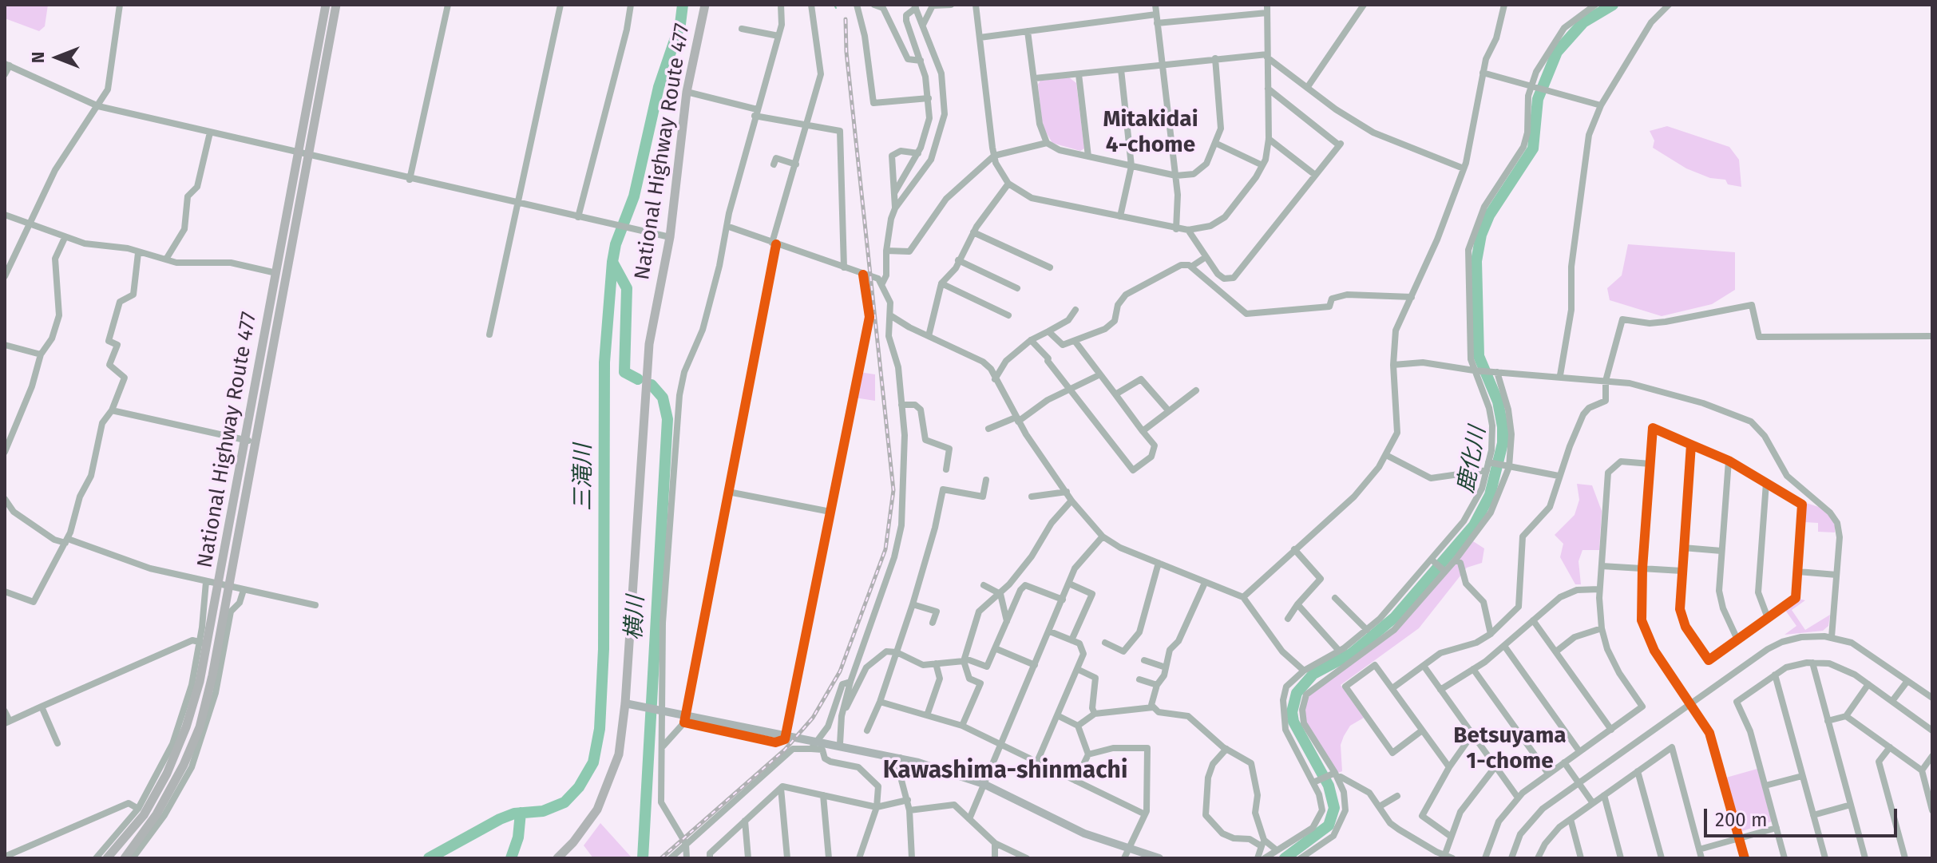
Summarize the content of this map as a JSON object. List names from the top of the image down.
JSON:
{
  "streets": {
    "highway": ["National Highway Route 477"]
  },
  "districts": ["Mitakidai 4-chome", "Betsuyama 1-chome", "Kawashima-shinmachi"],
  "water": ["鹿化川", "三滝川", "横川"],
  "scale_bar": "200 m",
  "north": "left"
}
